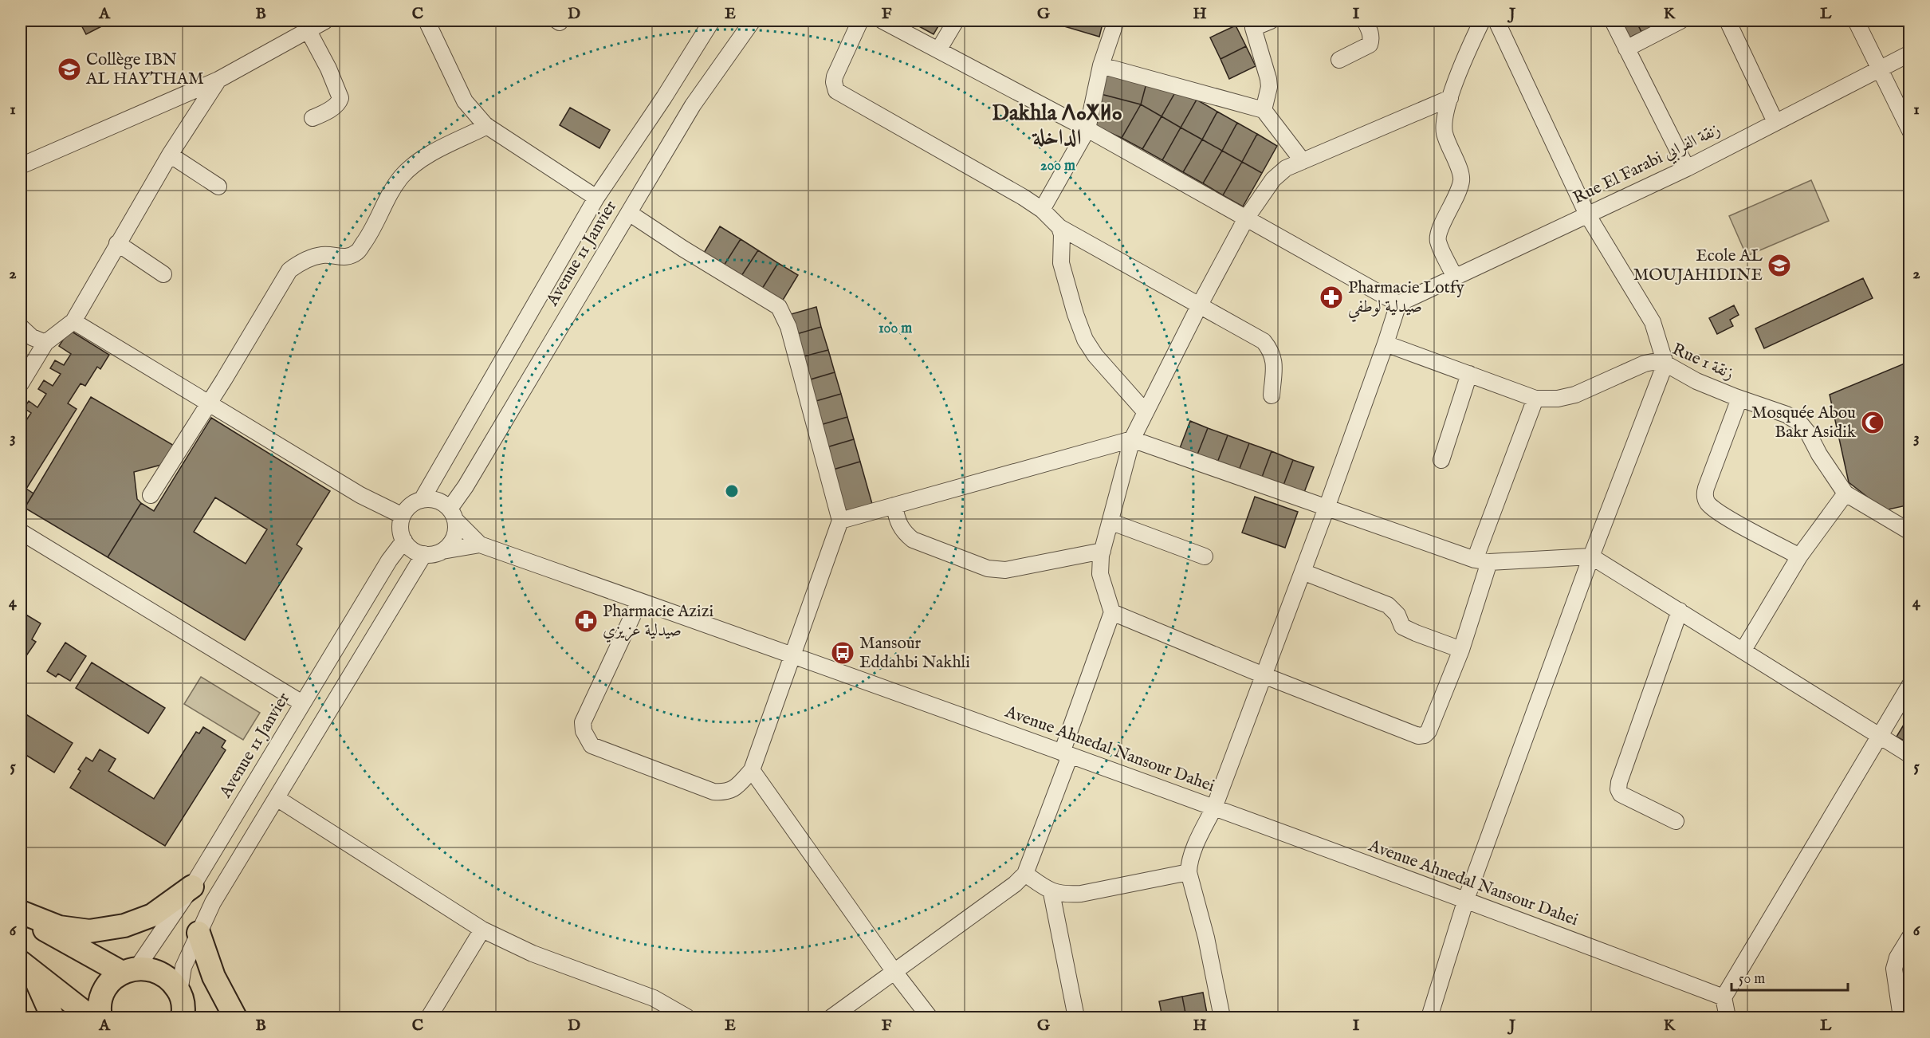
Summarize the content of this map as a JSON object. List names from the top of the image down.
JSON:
{
  "streets": {
    "street": [
      "Rue El Farabi زنقة الفرابي",
      "Avenue 11 Janvier",
      "Rue 1 زنقة",
      "Avenue Ahnedal Nansour Dahei"
    ]
  },
  "crossings": [
    ["Avenue 11 Janvier", "Avenue Ahnedal Nansour Dahei"]
  ],
  "districts": ["Dakhla ⴷⴰⵅⵍⴰ الداخلة"],
  "places": {
    "school or university": ["Collège IBN AL HAYTHAM", "Ecole AL MOUJAHIDINE"],
    "pharmacy": ["Pharmacie Lotfy صيدلية لوطفي", "Pharmacie Azizi صيدلية عزيزي"],
    "mosque": ["Mosquée Abou Bakr Asidik"],
    "bus stop": ["Mansour Eddahbi Nakhli"]
  },
  "scale_bar": "50 m",
  "grid": {
    "columns": [
      "A",
      "B",
      "C",
      "D",
      "E",
      "F",
      "G",
      "H",
      "I",
      "J",
      "K",
      "L"
    ],
    "rows": [
      "1",
      "2",
      "3",
      "4",
      "5",
      "6"
    ]
  },
  "rings": ["200 m", "100 m"]
}
